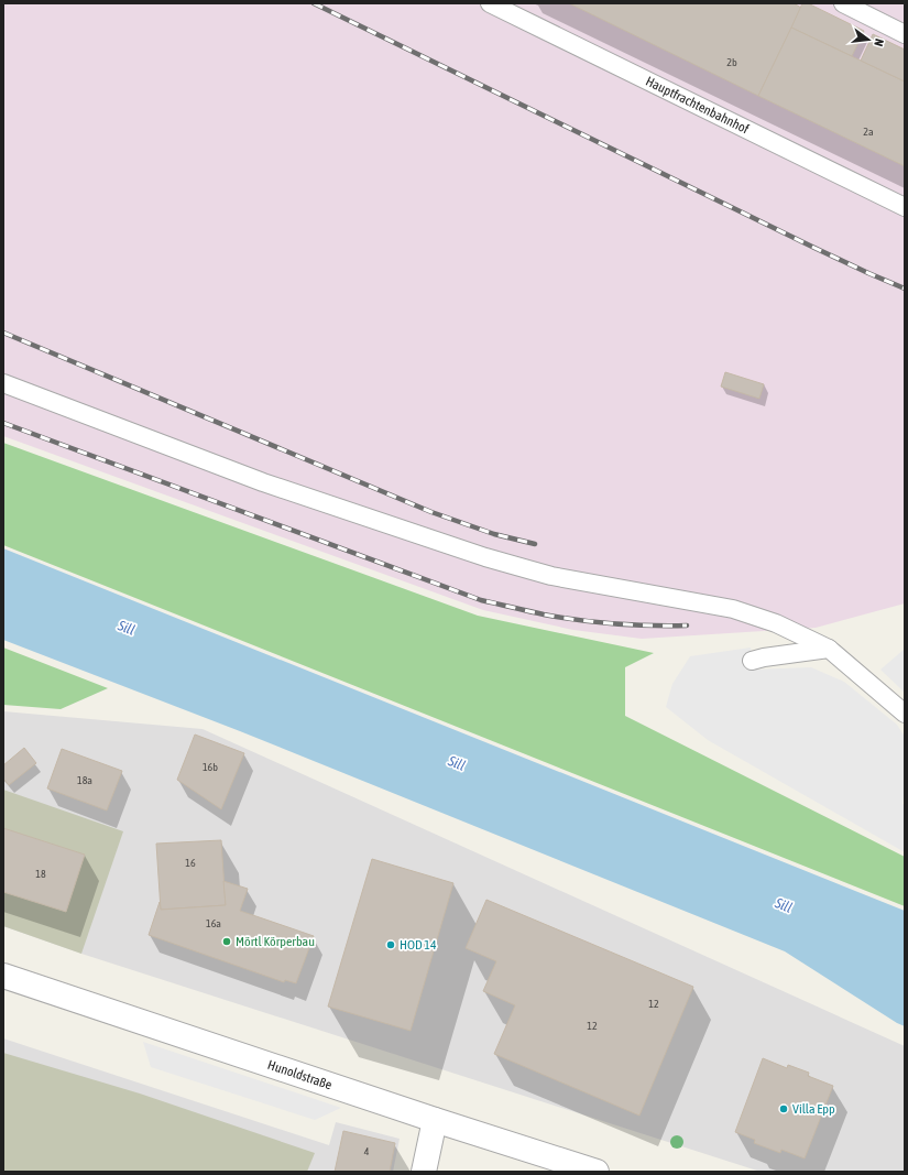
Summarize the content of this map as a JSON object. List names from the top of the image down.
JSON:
{
  "streets": {
    "street": ["Hunoldstraße"],
    "lane": ["Hauptfrachtenbahnhof"]
  },
  "water": ["Sill"],
  "places": ["Mörtl Körperbau", "HOD 14", "Villa Epp"],
  "house_numbers": [
    "2b",
    "2a",
    "16b",
    "18a",
    "16",
    "18",
    "16a",
    "12",
    "12",
    "4"
  ],
  "north": "right"
}
